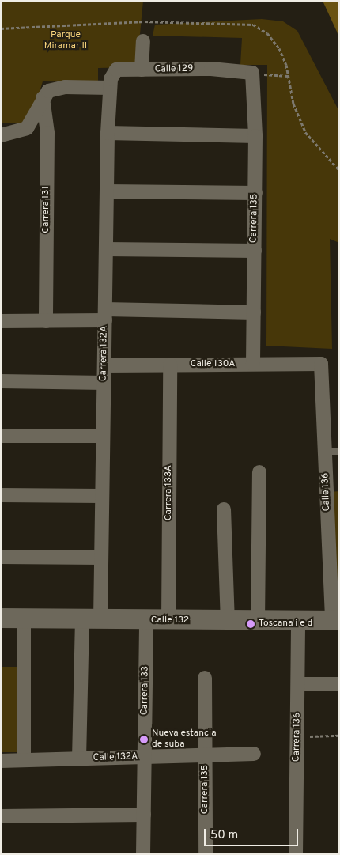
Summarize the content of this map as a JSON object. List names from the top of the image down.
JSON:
{
  "streets": {
    "street": [
      "Calle 129",
      "Carrera 131",
      "Carrera 135",
      "Carrera 132A",
      "Calle 130A",
      "Calle 136",
      "Carrera 133A",
      "Calle 132",
      "Carrera 133",
      "Carrera 136",
      "Calle 132A"
    ]
  },
  "crossings": [
    ["Calle 129", "Carrera 135"],
    ["Calle 129", "Carrera 132A"],
    ["Carrera 135", "Calle 130A"],
    ["Carrera 135", "Calle 132A"],
    ["Carrera 132A", "Calle 130A"],
    ["Carrera 132A", "Calle 132"],
    ["Calle 130A", "Calle 136"],
    ["Calle 130A", "Carrera 133A"],
    ["Calle 136", "Calle 132"],
    ["Carrera 133A", "Calle 132"],
    ["Calle 132", "Carrera 133"],
    ["Calle 132", "Carrera 136"],
    ["Carrera 133", "Calle 132A"]
  ],
  "parks": ["Parque Miramar II"],
  "places": ["Toscana i e d", "Nueva estancia de suba"],
  "scale_bar": "50 m"
}
